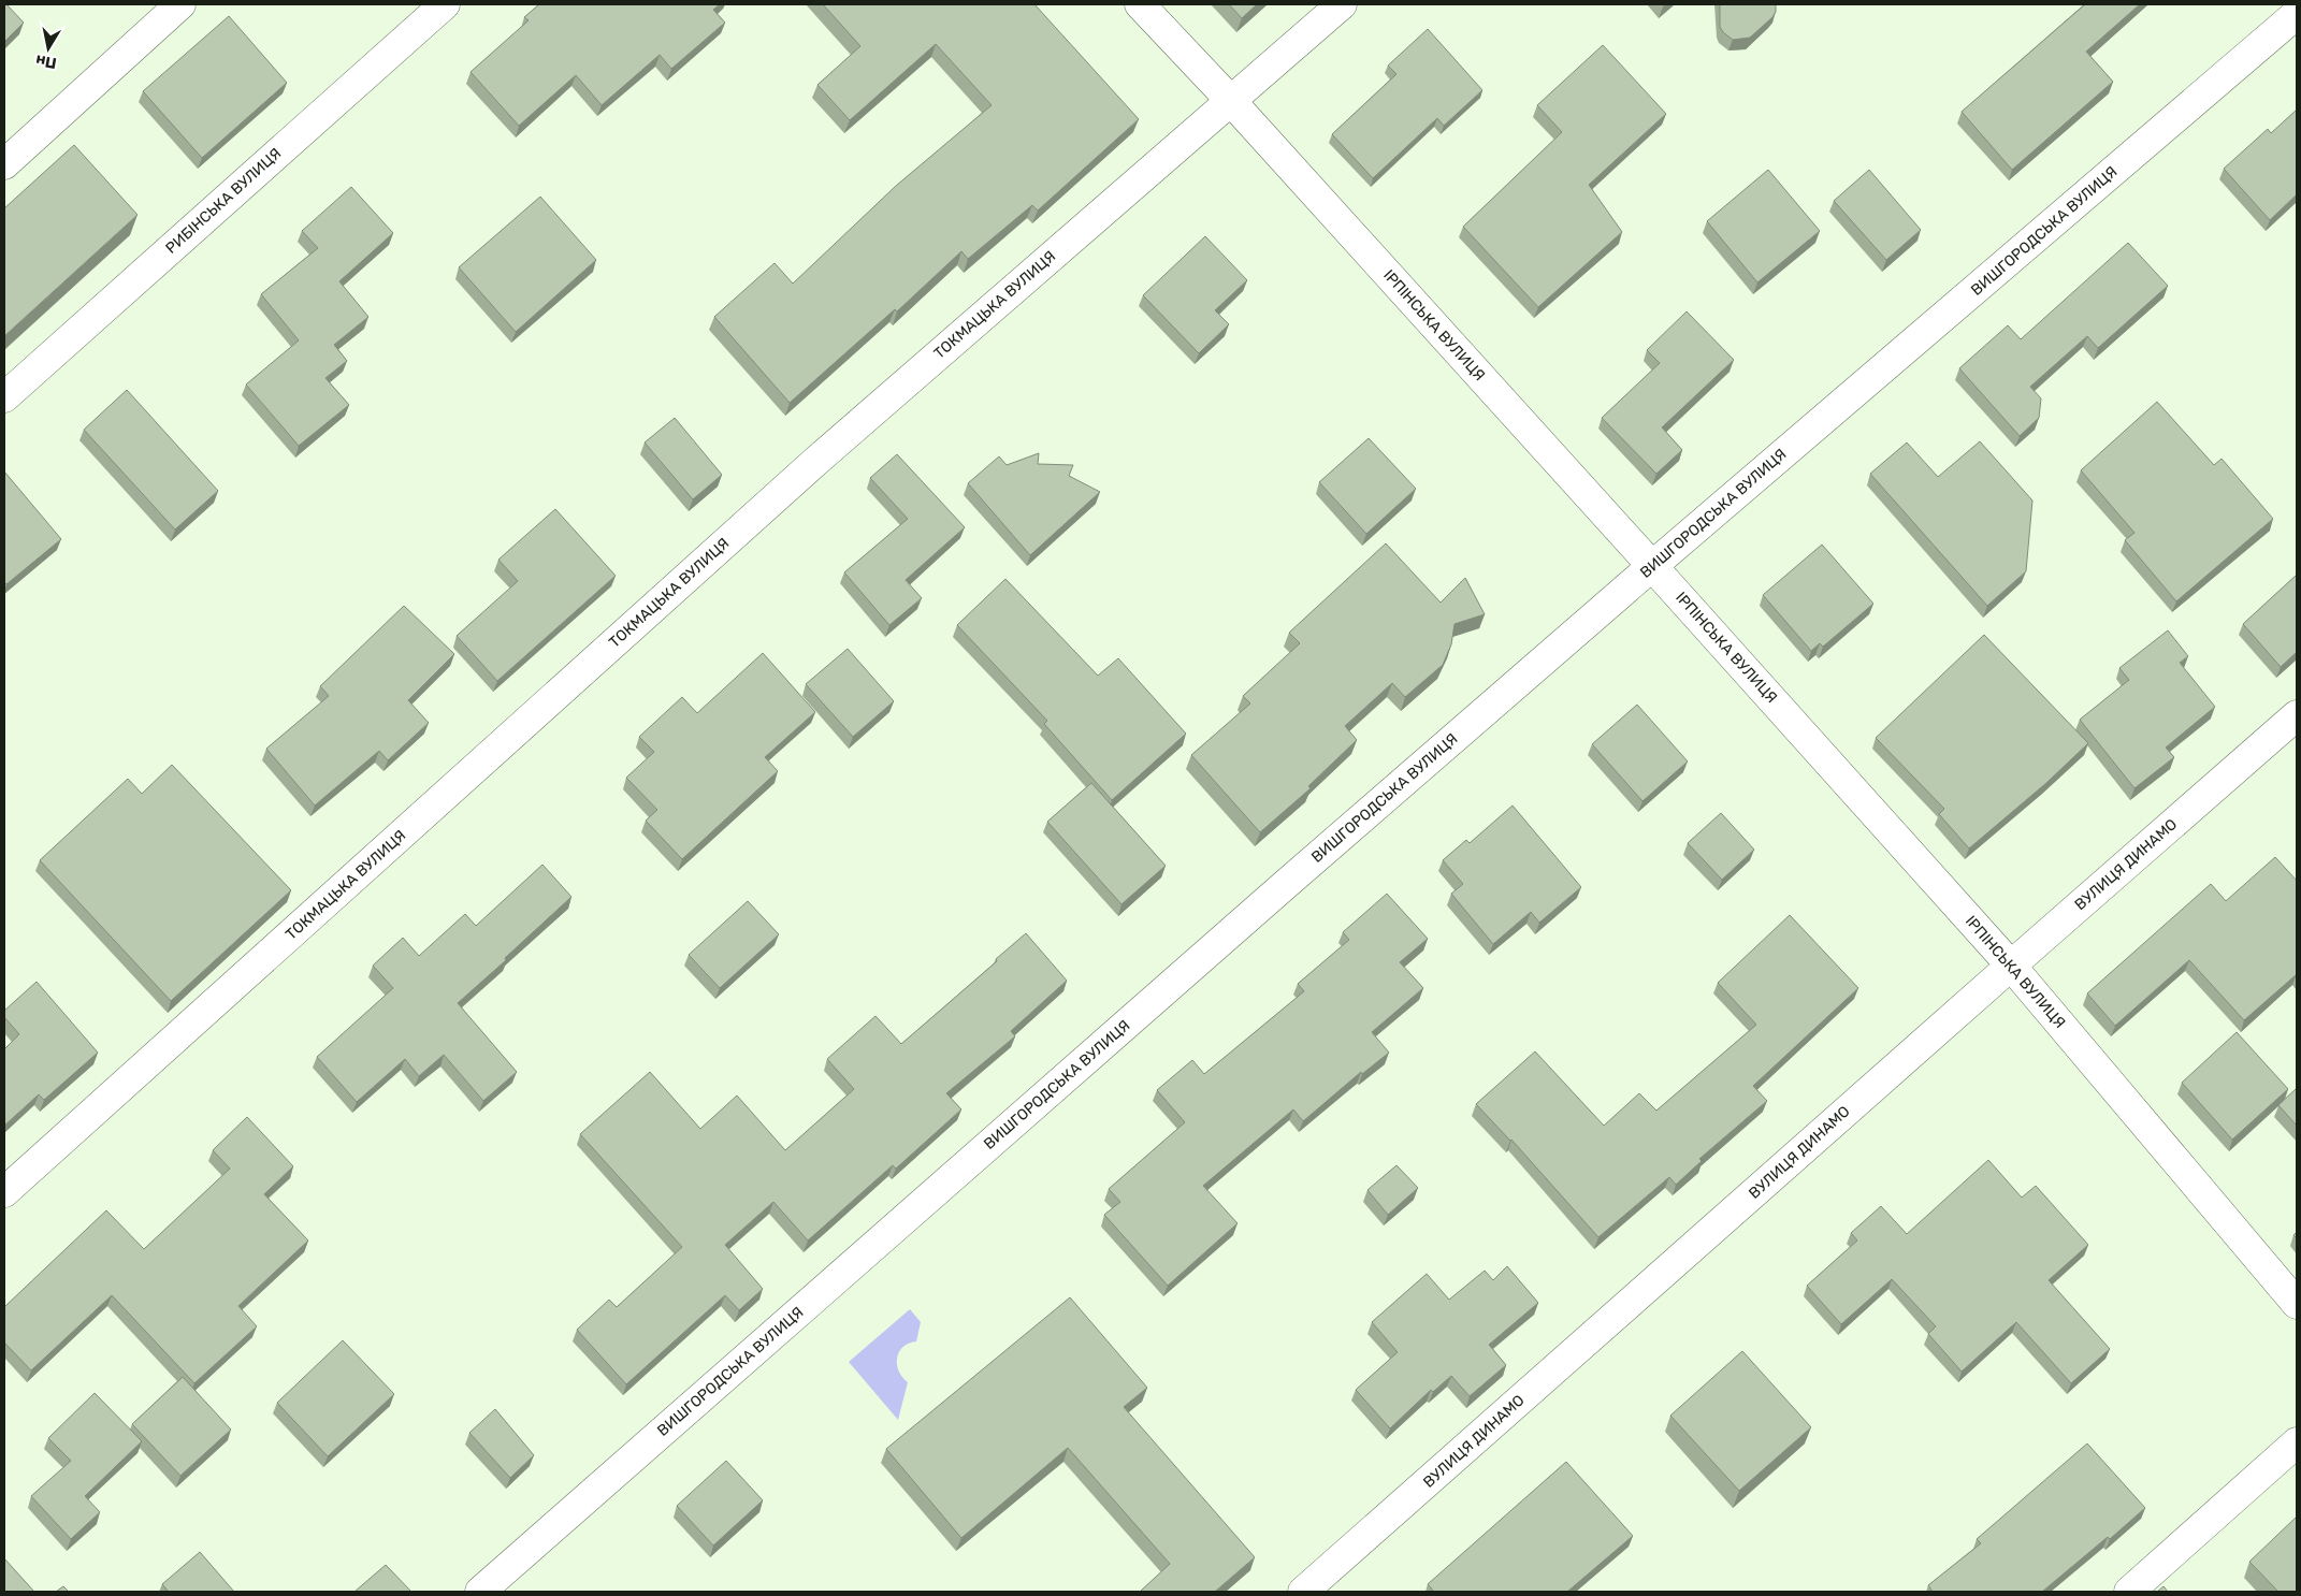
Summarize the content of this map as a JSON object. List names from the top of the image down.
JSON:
{
  "streets": {
    "street": [
      "РИБІНСЬКА ВУЛИЦЯ",
      "ВИШГОРОДСЬКА ВУЛИЦЯ",
      "ТОКМАЦЬКА ВУЛИЦЯ",
      "ІРПІНСЬКА ВУЛИЦЯ",
      "ВУЛИЦЯ ДИНАМО"
    ]
  },
  "crossings": [
    ["ВИШГОРОДСЬКА ВУЛИЦЯ", "ІРПІНСЬКА ВУЛИЦЯ"],
    ["ТОКМАЦЬКА ВУЛИЦЯ", "ІРПІНСЬКА ВУЛИЦЯ"],
    ["ІРПІНСЬКА ВУЛИЦЯ", "ВУЛИЦЯ ДИНАМО"]
  ],
  "north": "bottom"
}
